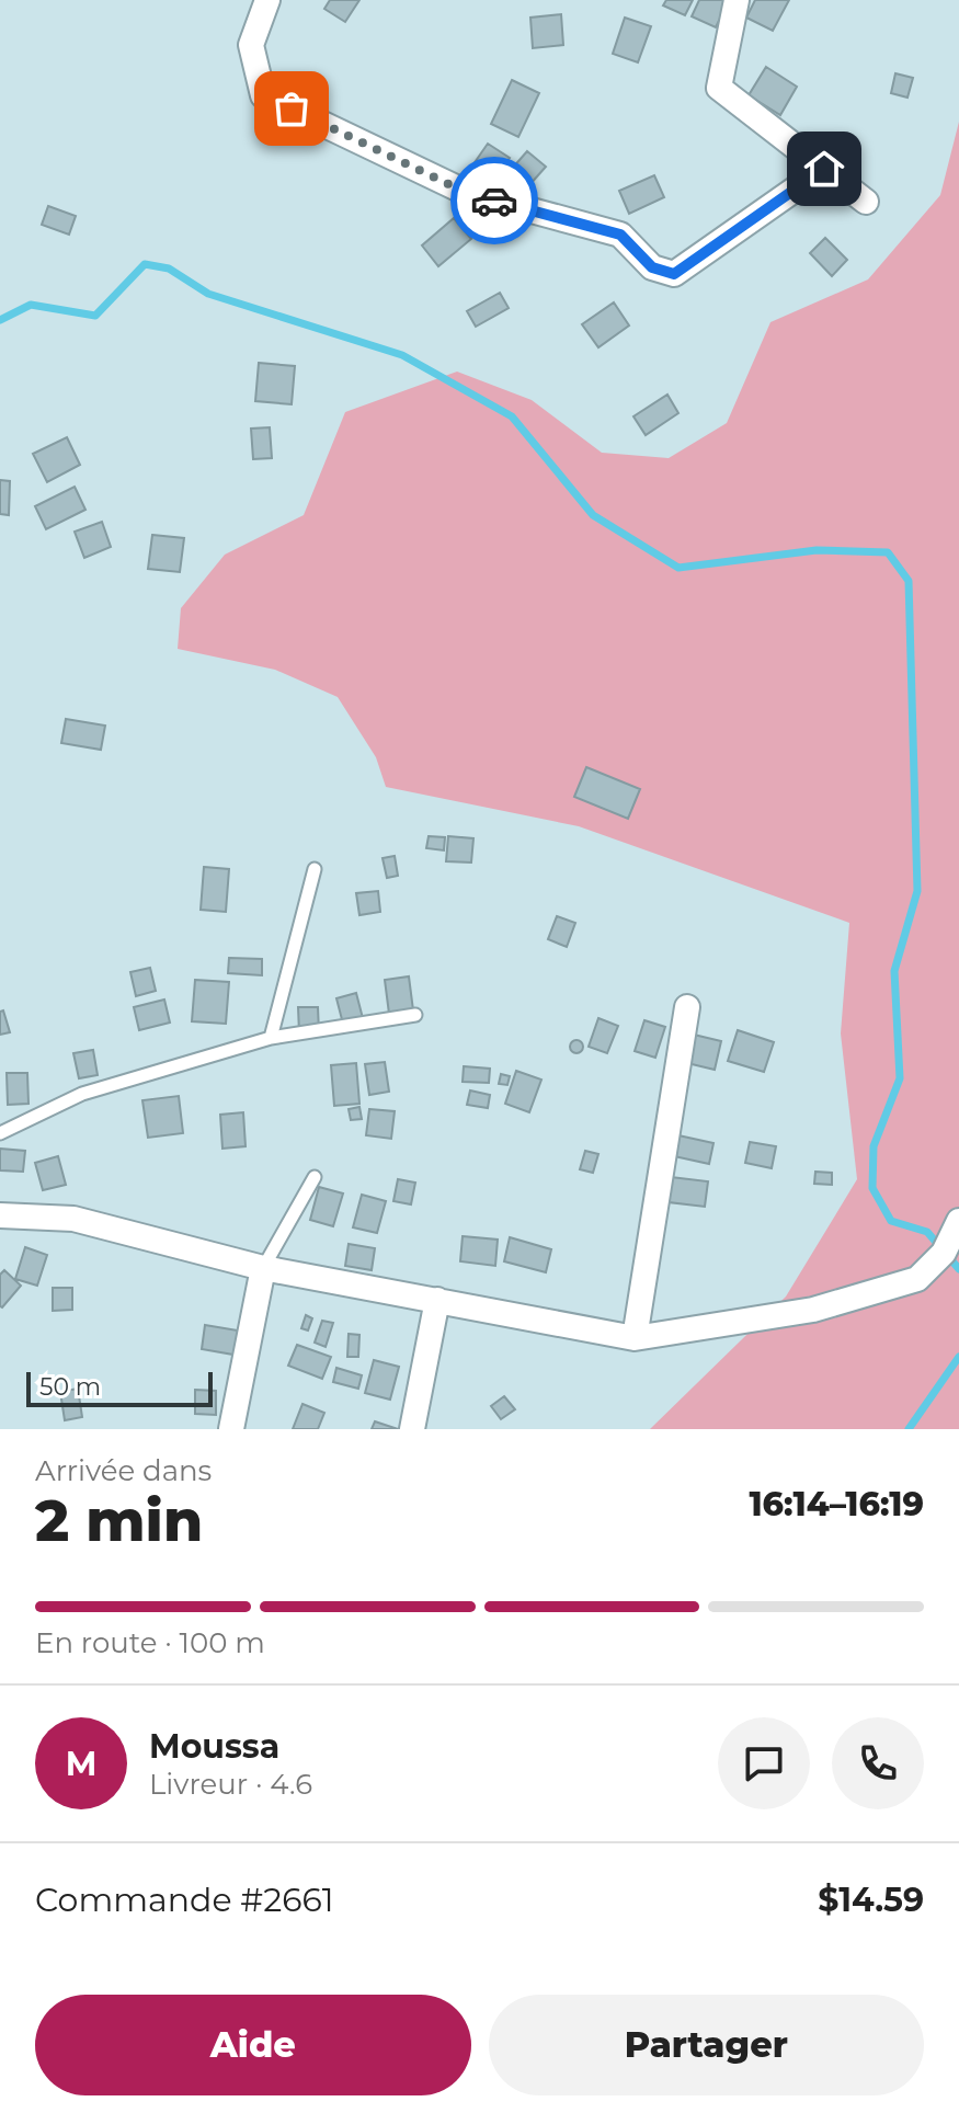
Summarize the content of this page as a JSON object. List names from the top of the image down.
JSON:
{
  "scale_bar": "50 m",
  "page": {
    "scale": "50 m",
    "heading": ["2 min", "Arrivée dans", "16:14–16:19"],
    "panel": [
      "Moussa",
      "Livreur · 4.6",
      "Commande #2661",
      "$14.59"
    ],
    "bar": "En route · 100 m",
    "round": "M",
    "buttons": ["Aide", "Partager"]
  }
}
